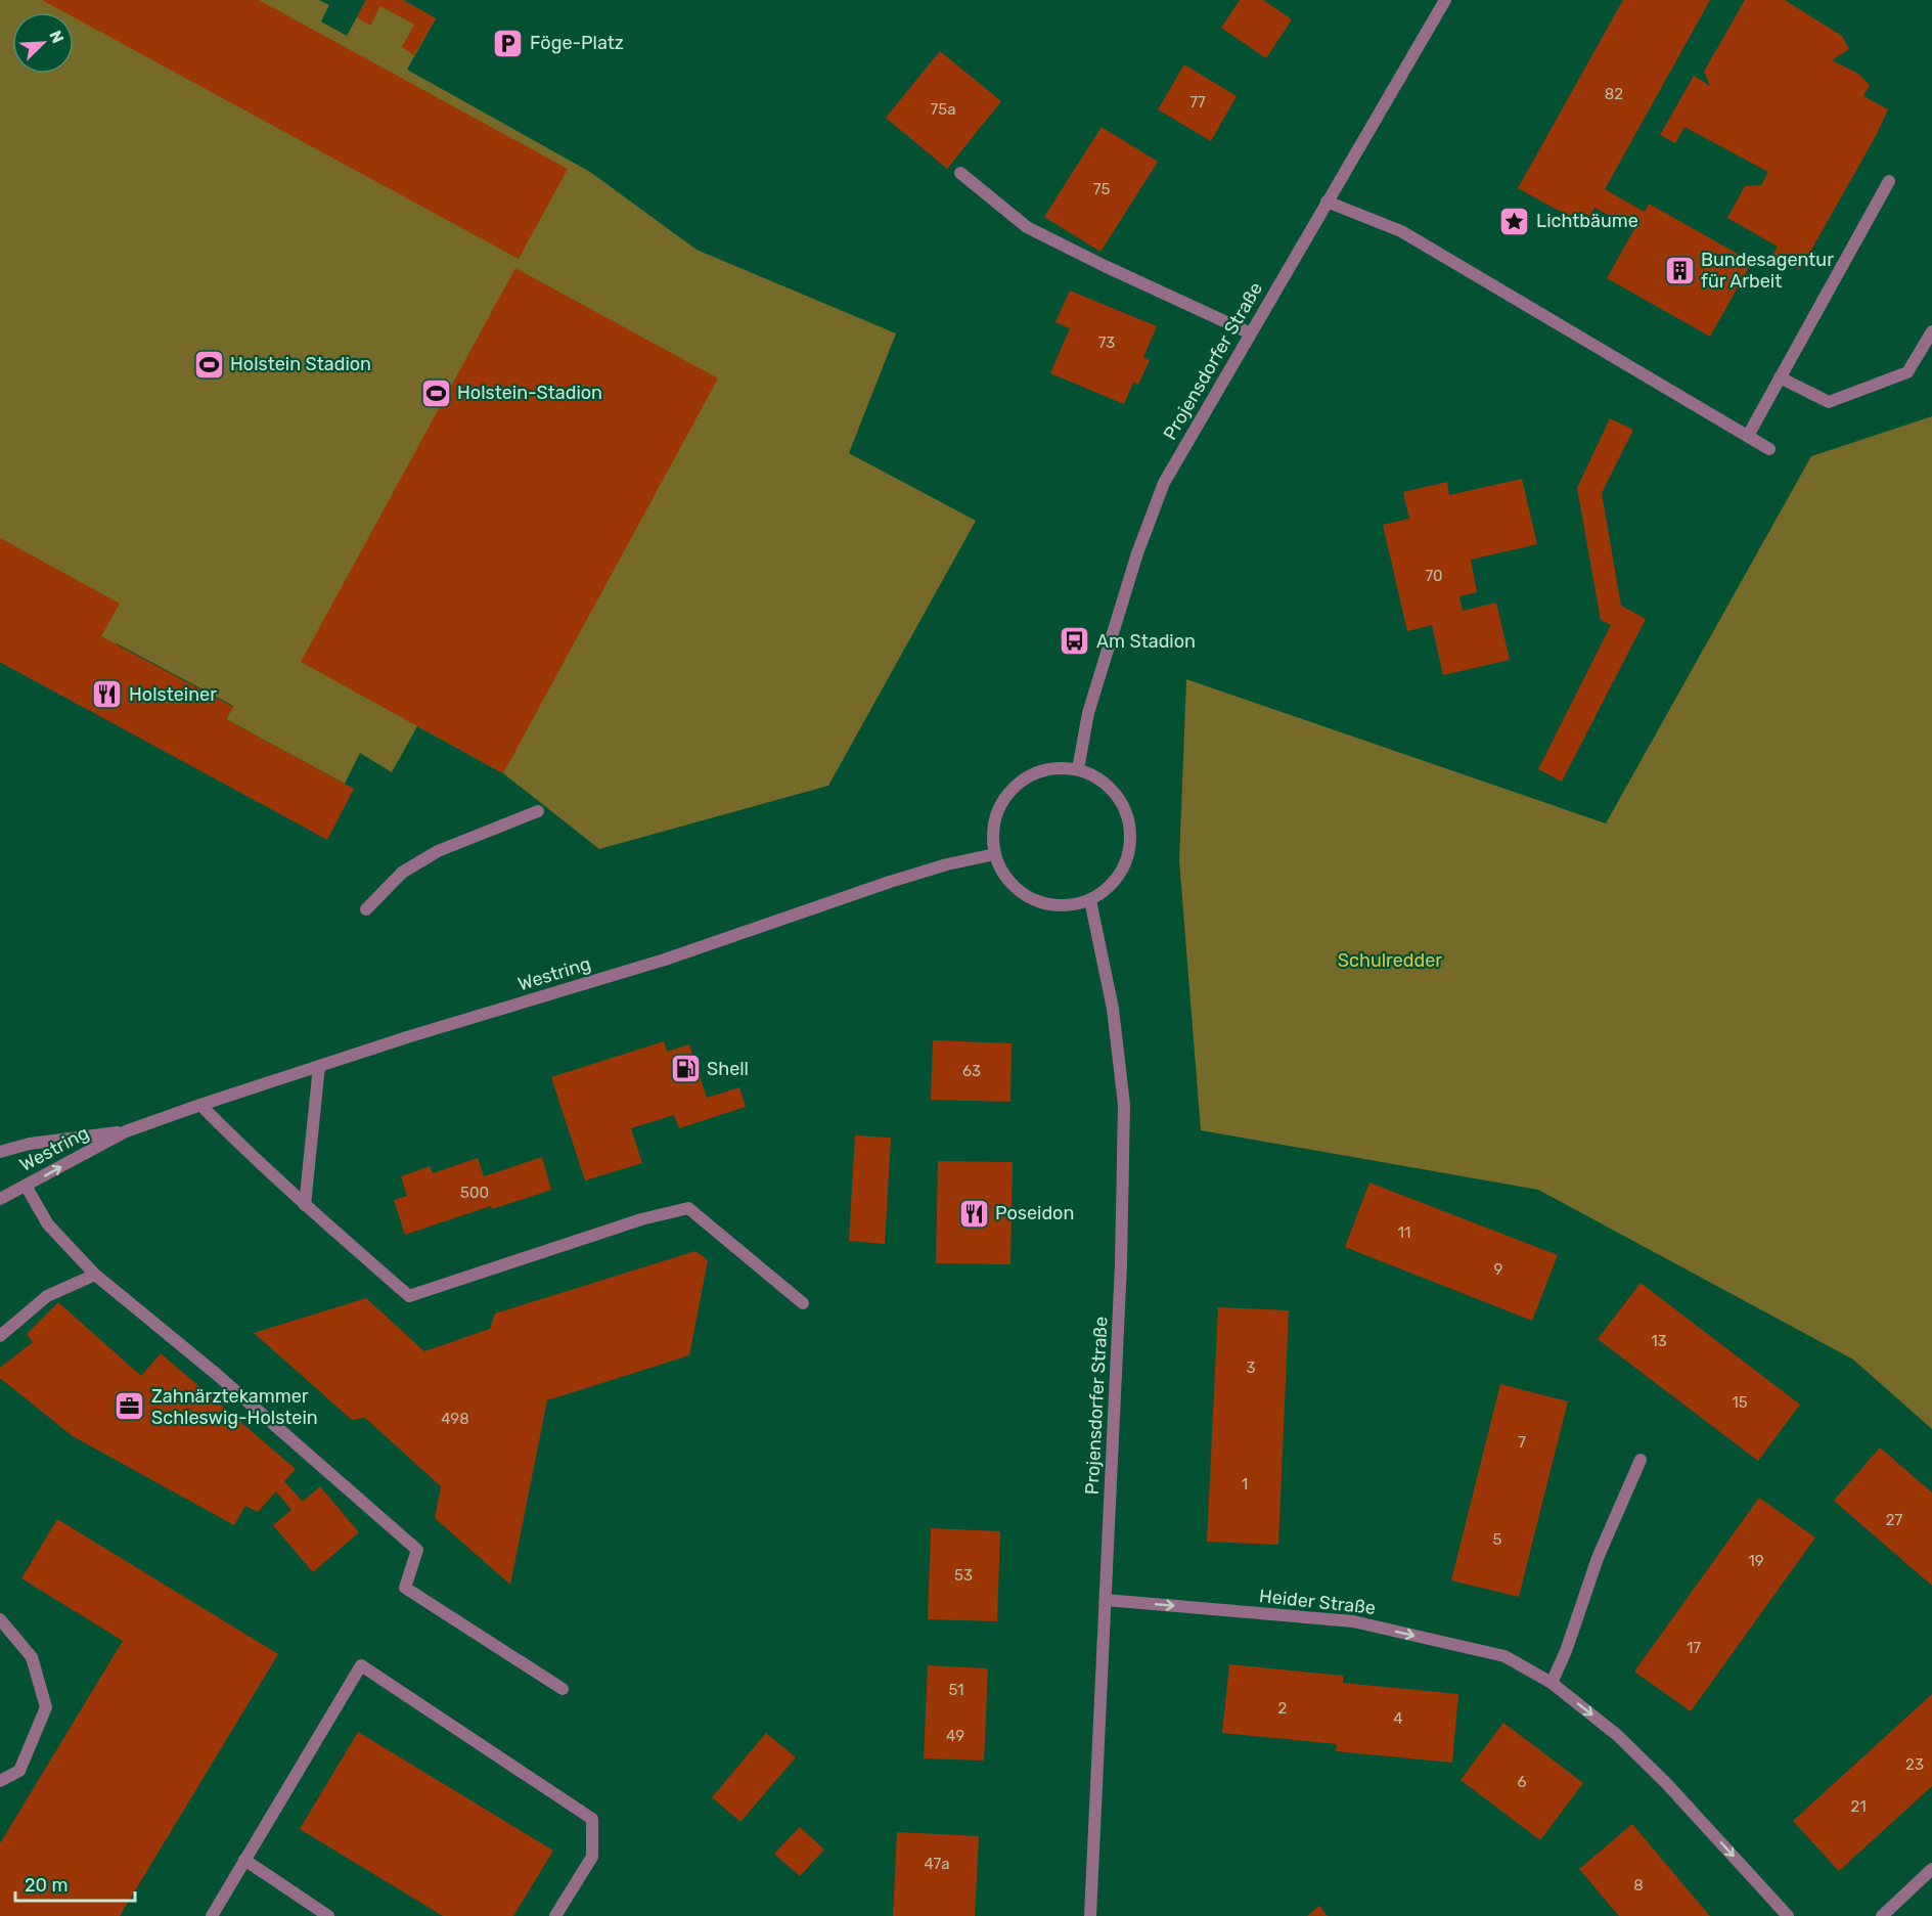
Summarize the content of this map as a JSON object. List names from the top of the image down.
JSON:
{
  "streets": {
    "street": ["Projensdorfer Straße", "Westring", "Heider Straße"]
  },
  "crossings": [
    ["Projensdorfer Straße", "Westring"],
    ["Projensdorfer Straße", "Heider Straße"]
  ],
  "one_way": ["Heider Straße"],
  "parks": ["Schulredder"],
  "places": {
    "parking": ["Föge-Platz"],
    "place": ["Lichtbäume"],
    "building": ["Bundesagentur für Arbeit"],
    "sports": ["Holstein Stadion", "Holstein-Stadion"],
    "bus stop": ["Am Stadion"],
    "restaurant": ["Holsteiner", "Poseidon"],
    "fuel station": ["Shell"],
    "office": ["Zahnärztekammer Schleswig-Holstein"]
  },
  "house_numbers": [
    "82",
    "77",
    "75a",
    "75",
    "73",
    "70",
    "63",
    "500",
    "11",
    "9",
    "13",
    "3",
    "15",
    "498",
    "7",
    "1",
    "27",
    "5",
    "19",
    "53",
    "17",
    "51",
    "2",
    "4",
    "49",
    "23",
    "6",
    "21",
    "47a",
    "8"
  ],
  "scale_bar": "20 m",
  "north": "top right"
}
